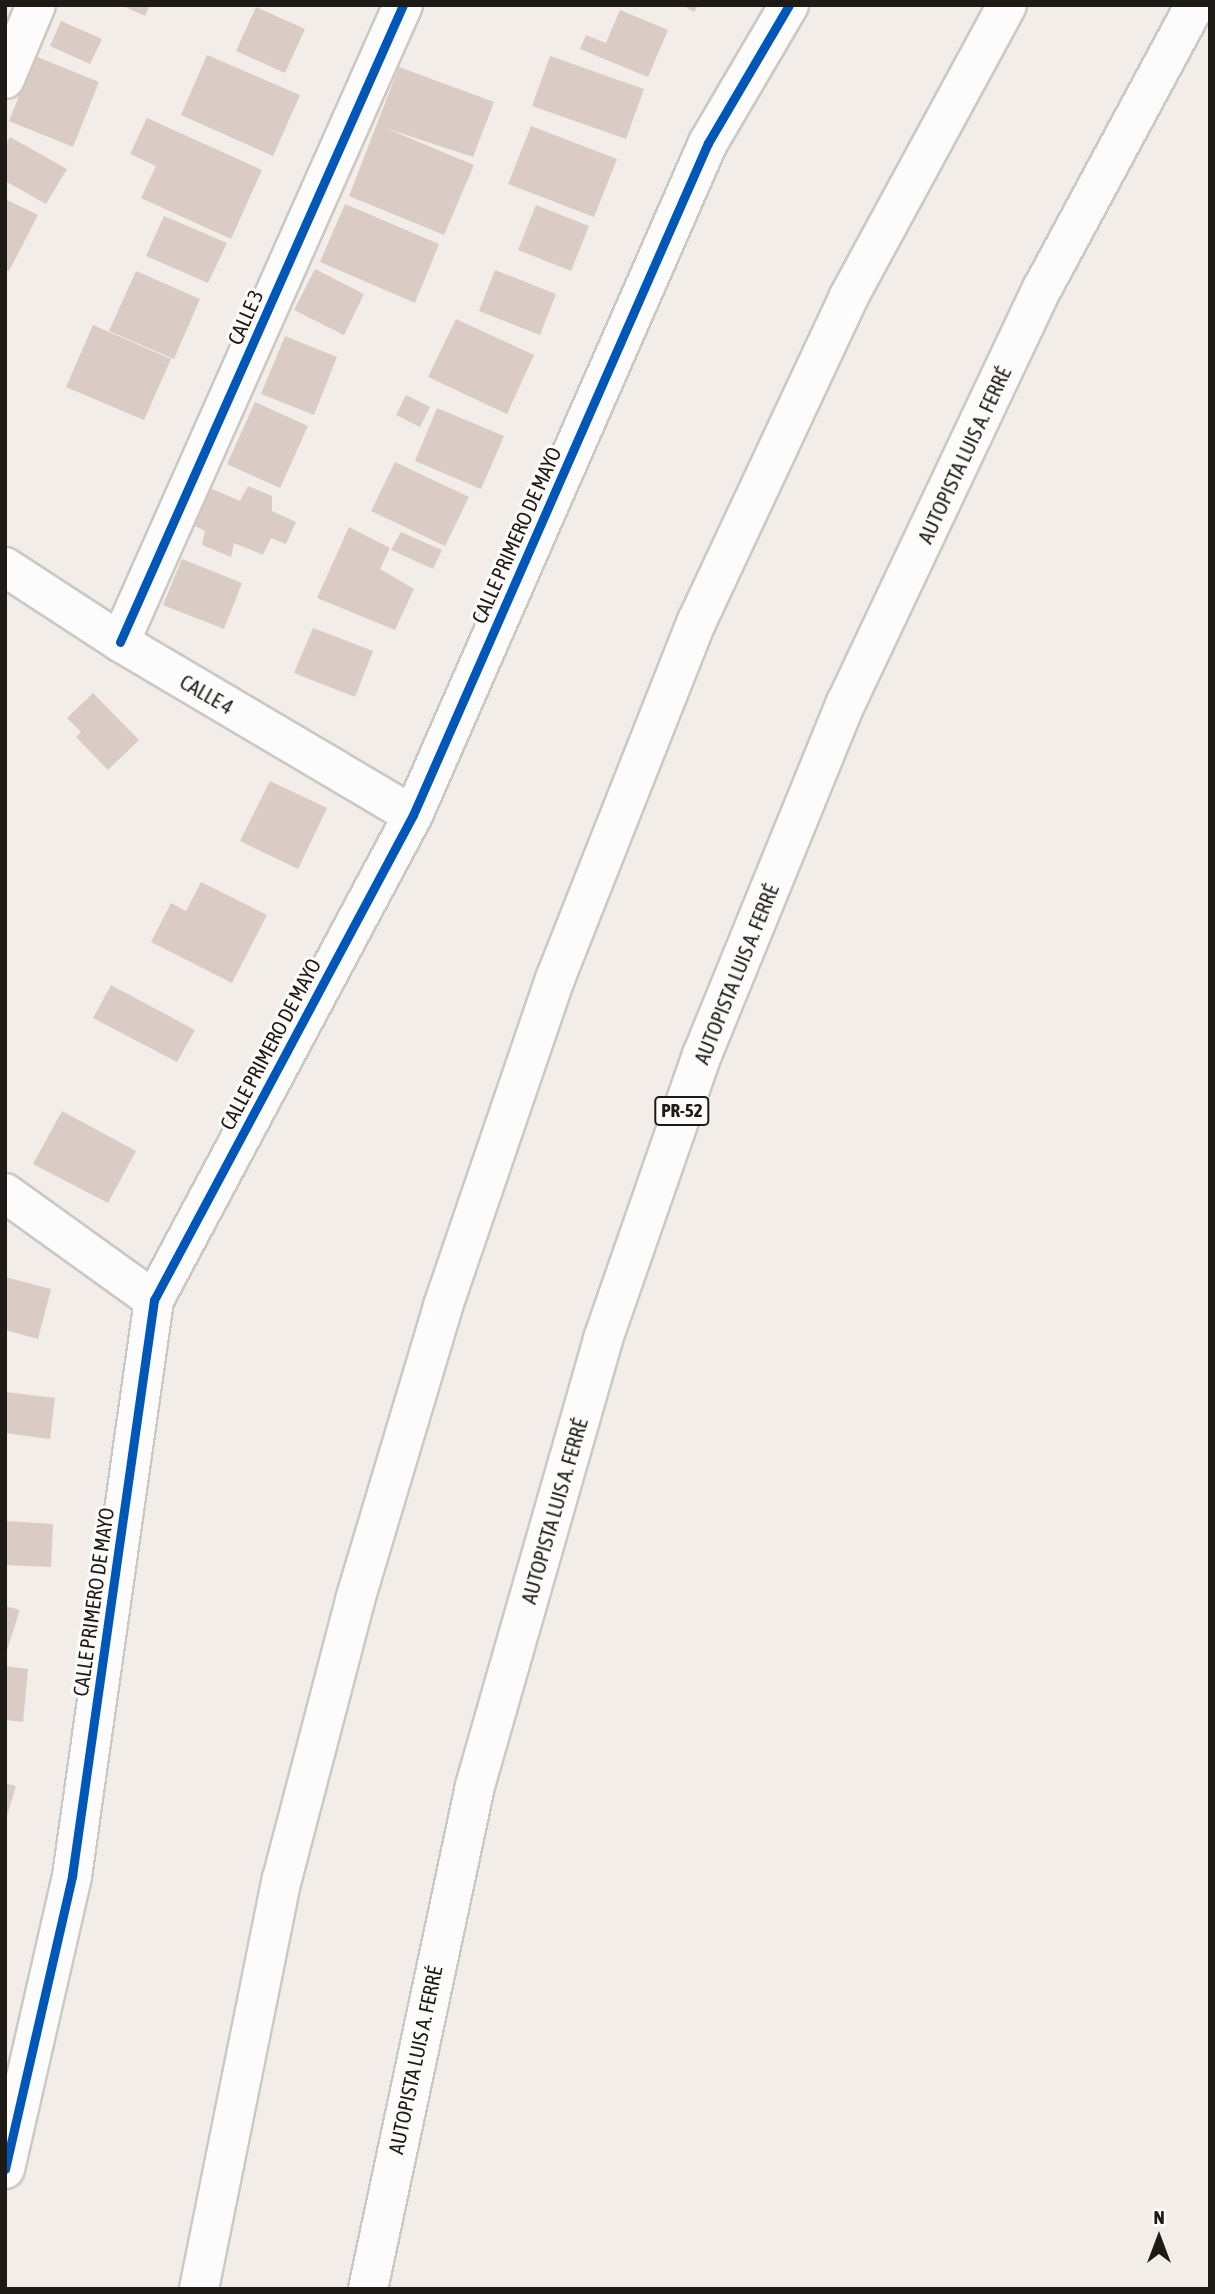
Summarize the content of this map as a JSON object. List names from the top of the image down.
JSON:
{
  "streets": {
    "main road": [
      "CALLE 3",
      "AUTOPISTA LUIS A. FERRÉ",
      "CALLE PRIMERO DE MAYO",
      "CALLE 4",
      "PR-52"
    ]
  },
  "crossings": [
    ["CALLE 3", "CALLE 4"],
    ["CALLE PRIMERO DE MAYO", "CALLE 4"]
  ],
  "north": "top"
}
